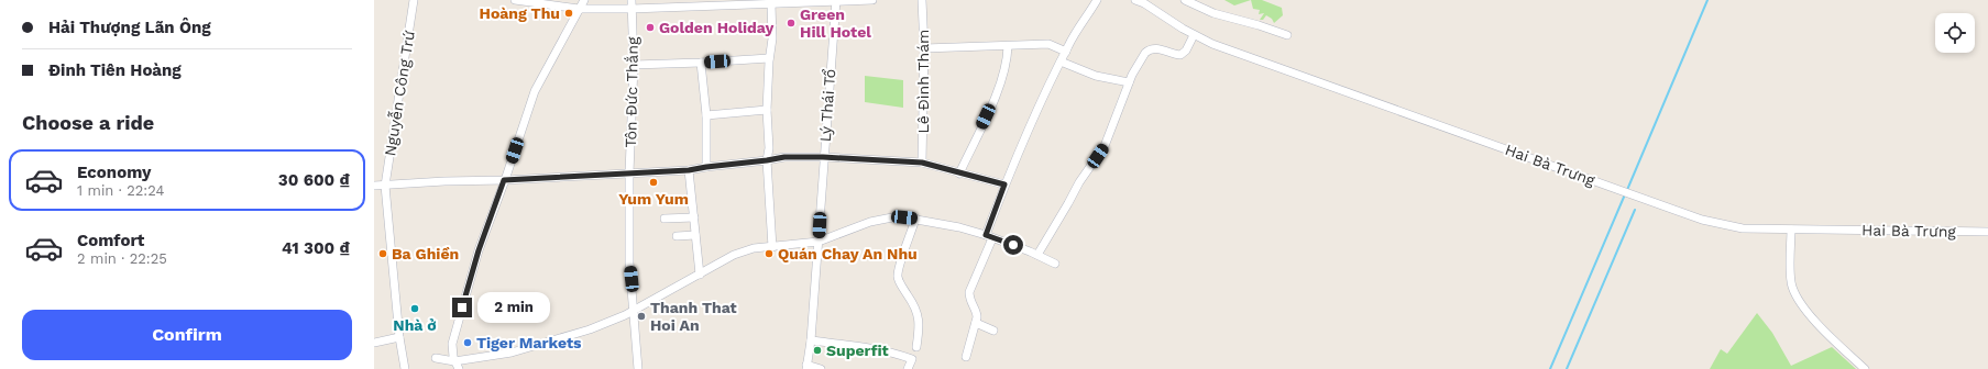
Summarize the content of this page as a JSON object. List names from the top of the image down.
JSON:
{
  "streets": {
    "street": [
      "Lê Đình Thám",
      "Tôn Đức Thắng",
      "Nguyễn Công Trứ",
      "Lý Thái Tổ",
      "Hai Bà Trưng"
    ]
  },
  "places": [
    "Hoàng Thu",
    "Green Hill Hotel",
    "Golden Holiday",
    "Yum Yum",
    "Ba Ghiền",
    "Quán Chay An Nhu",
    "Nhà ở",
    "Thanh That Hoi An",
    "Tiger Markets",
    "Superfit"
  ],
  "page": {
    "banner": ["Hải Thượng Lãn Ông", "Đinh Tiên Hoàng"],
    "heading": "Choose a ride",
    "list": [
      {
        "name": "Economy",
        "note": "1 min · 22:24",
        "value": "30 600 ₫"
      },
      {
        "name": "Comfort",
        "note": "2 min · 22:25",
        "value": "41 300 ₫"
      }
    ],
    "bubble": "2 min",
    "buttons": "Confirm"
  }
}
